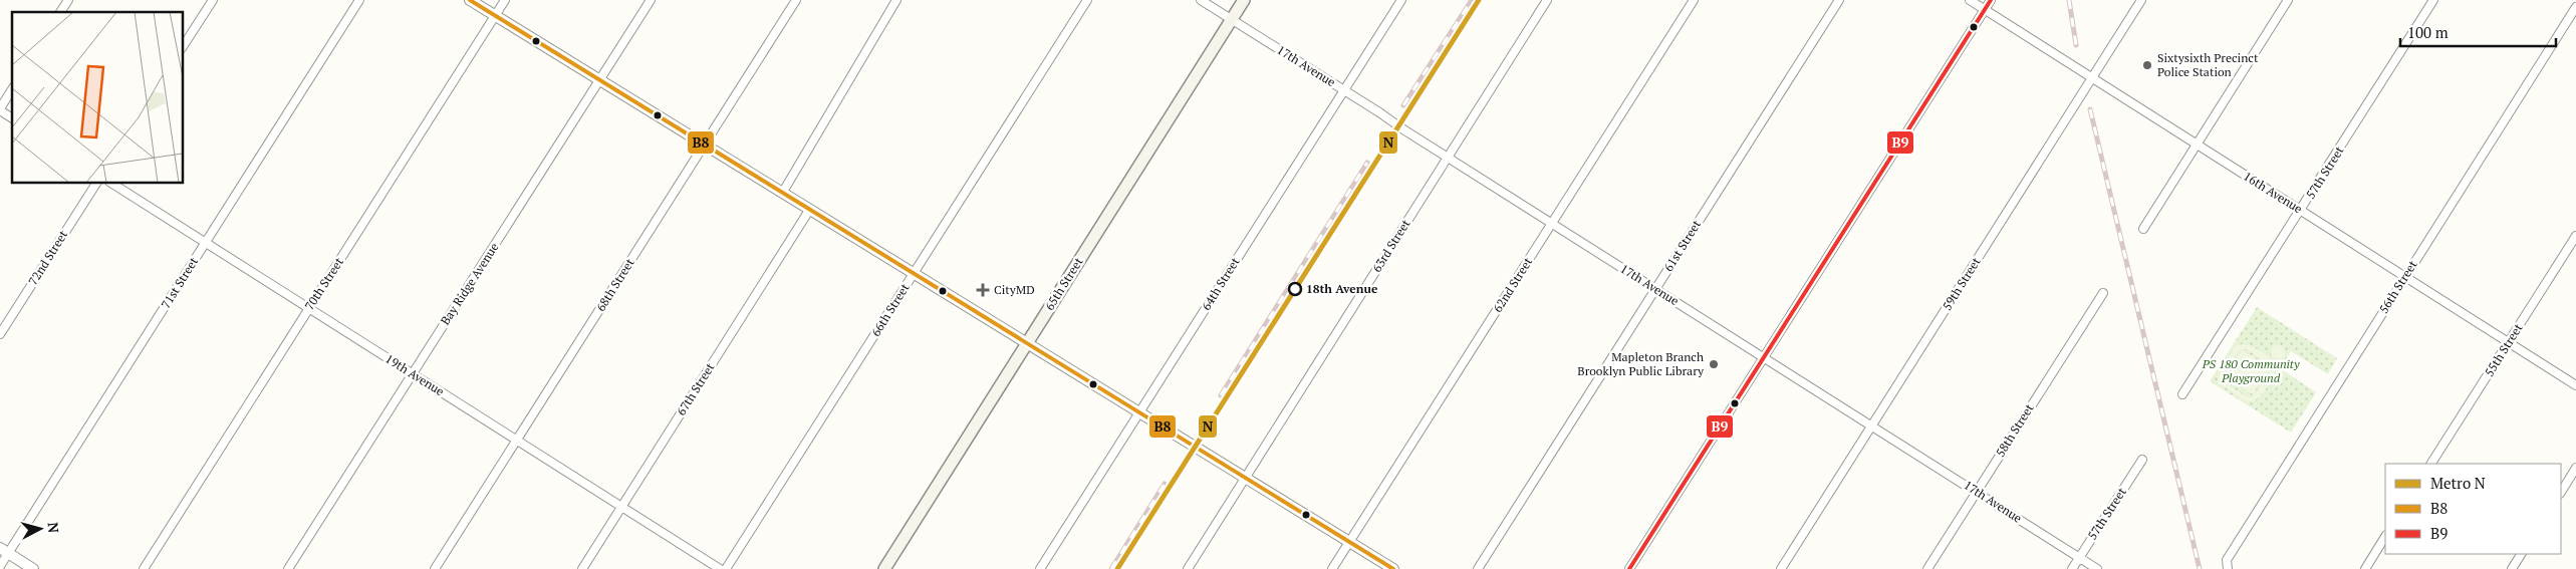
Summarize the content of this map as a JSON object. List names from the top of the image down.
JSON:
{
  "streets": {
    "main road": ["65th Street"],
    "street": [
      "17th Avenue",
      "57th Street",
      "16th Avenue",
      "63rd Street",
      "61st Street",
      "72nd Street",
      "71st Street",
      "70th Street",
      "Bay Ridge Avenue",
      "64th Street",
      "59th Street",
      "68th Street",
      "62nd Street",
      "56th Street",
      "66th Street",
      "55th Street",
      "19th Avenue",
      "67th Street",
      "58th Street"
    ]
  },
  "crossings": [
    ["17th Avenue", "57th Street"],
    ["17th Avenue", "63rd Street"],
    ["17th Avenue", "61st Street"],
    ["17th Avenue", "65th Street"],
    ["17th Avenue", "64th Street"],
    ["17th Avenue", "59th Street"],
    ["17th Avenue", "62nd Street"],
    ["17th Avenue", "58th Street"],
    ["57th Street", "16th Avenue"],
    ["16th Avenue", "59th Street"],
    ["16th Avenue", "56th Street"],
    ["16th Avenue", "55th Street"],
    ["71st Street", "19th Avenue"],
    ["70th Street", "19th Avenue"],
    ["Bay Ridge Avenue", "19th Avenue"],
    ["68th Street", "19th Avenue"],
    ["19th Avenue", "67th Street"]
  ],
  "parks": ["PS 180 Community Playground"],
  "places": {
    "other": ["Sixtysixth Precinct Police Station", "18th Avenue", "Mapleton Branch Brooklyn Public Library"],
    "health": ["CityMD"]
  },
  "lines": ["metro line N", "transit line B8", "transit line B9"],
  "legend": ["Metro N", "B8", "B9"],
  "scale_bar": "100 m",
  "north": "right"
}
